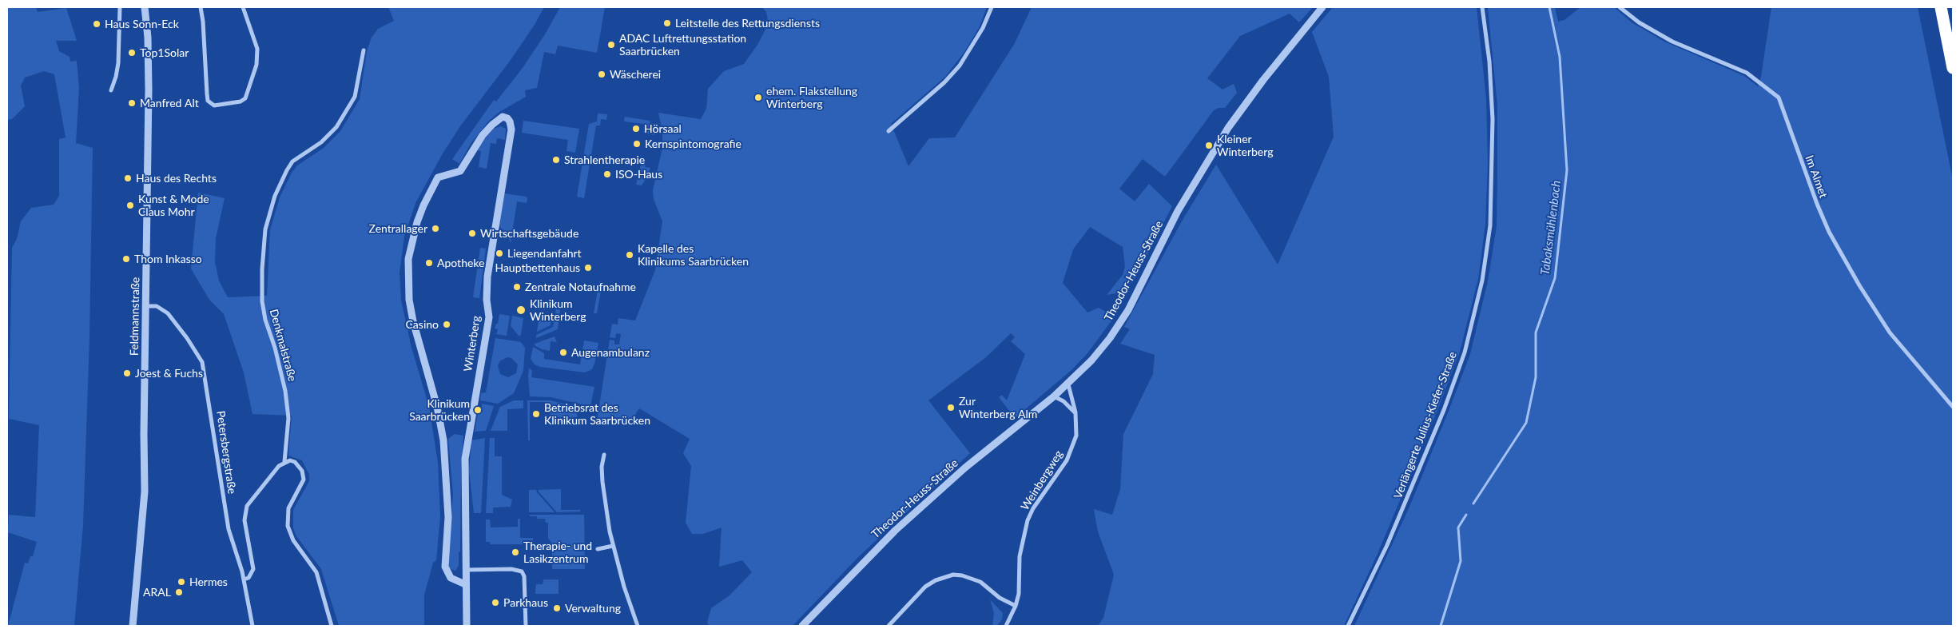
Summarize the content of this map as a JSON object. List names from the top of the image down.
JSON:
{
  "streets": {
    "street": [
      "Im Almet",
      "Theodor-Heuss-Straße",
      "Feldmannstraße",
      "Winterberg",
      "Denkmalstraße",
      "Verlängerte Julius-Kiefer-Straße",
      "Petersbergstraße",
      "Weinbergweg"
    ]
  },
  "crossings": [
    ["Theodor-Heuss-Straße", "Weinbergweg"],
    ["Feldmannstraße", "Petersbergstraße"]
  ],
  "water": ["Tabaksmühlenbach"],
  "places": [
    "Leitstelle des Rettungsdiensts",
    "Haus Sonn-Eck",
    "ADAC Luftrettungsstation Saarbrücken",
    "Top1Solar",
    "Wäscherei",
    "ehem. Flakstellung Winterberg",
    "Manfred Alt",
    "Hörsaal",
    "Kernspintomografie",
    "Kleiner Winterberg",
    "Strahlentherapie",
    "ISO-Haus",
    "Haus des Rechts",
    "Kunst & Mode Claus Mohr",
    "Zentrallager",
    "Wirtschaftsgebäude",
    "Liegendanfahrt",
    "Kapelle des Klinikums Saarbrücken",
    "Thom Inkasso",
    "Apotheke",
    "Hauptbettenhaus",
    "Zentrale Notaufnahme",
    "Klinikum Winterberg",
    "Casino",
    "Augenambulanz",
    "Joest & Fuchs",
    "Zur Winterberg Alm",
    "Klinikum Saarbrücken",
    "Betriebsrat des Klinikum Saarbrücken",
    "Therapie- und Lasikzentrum",
    "Hermes",
    "ARAL",
    "Parkhaus",
    "Verwaltung"
  ]
}
